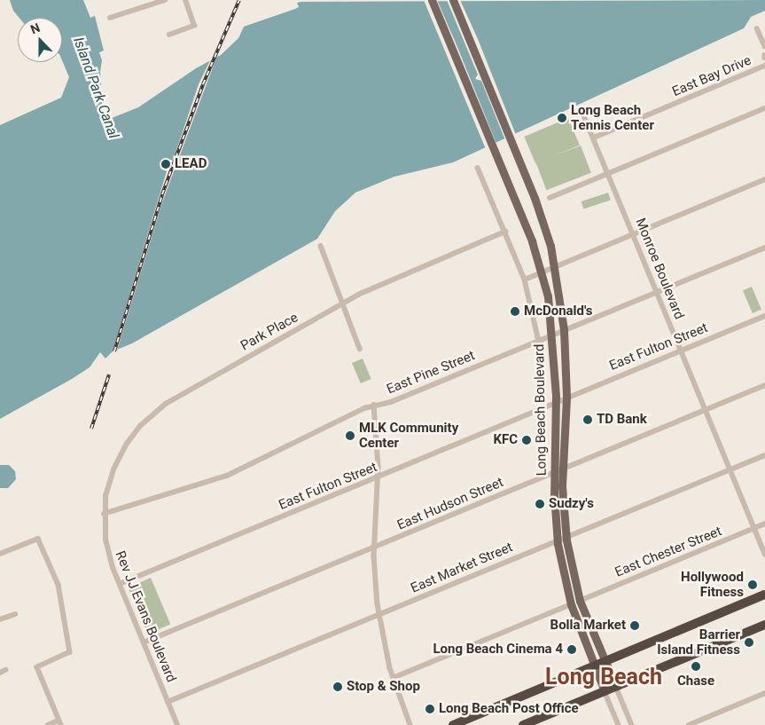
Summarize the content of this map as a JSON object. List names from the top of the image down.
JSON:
{
  "streets": {
    "main road": ["Long Beach Boulevard"],
    "street": [
      "East Bay Drive",
      "Monroe Boulevard",
      "Park Place",
      "East Fulton Street",
      "East Pine Street",
      "East Hudson Street",
      "East Chester Street",
      "East Market Street",
      "Rev JJ Evans Boulevard"
    ]
  },
  "crossings": [
    ["East Bay Drive", "Monroe Boulevard"],
    ["Monroe Boulevard", "East Fulton Street"],
    ["Monroe Boulevard", "East Pine Street"],
    ["Monroe Boulevard", "East Hudson Street"],
    ["Monroe Boulevard", "East Chester Street"],
    ["Monroe Boulevard", "East Market Street"],
    ["Park Place", "East Pine Street"],
    ["Park Place", "Long Beach Boulevard"],
    ["Park Place", "Rev JJ Evans Boulevard"],
    ["East Fulton Street", "Long Beach Boulevard"],
    ["East Fulton Street", "Rev JJ Evans Boulevard"],
    ["East Pine Street", "Long Beach Boulevard"],
    ["East Pine Street", "Rev JJ Evans Boulevard"],
    ["Long Beach Boulevard", "East Hudson Street"],
    ["Long Beach Boulevard", "East Chester Street"],
    ["Long Beach Boulevard", "East Market Street"],
    ["East Hudson Street", "Rev JJ Evans Boulevard"],
    ["East Market Street", "Rev JJ Evans Boulevard"]
  ],
  "districts": ["Long Beach"],
  "water": ["Island Park Canal"],
  "places": [
    "Long Beach Tennis Center",
    "LEAD",
    "McDonald's",
    "TD Bank",
    "MLK Community Center",
    "KFC",
    "Sudzy's",
    "Hollywood Fitness",
    "Bolla Market",
    "Barrier Island Fitness",
    "Long Beach Cinema 4",
    "Chase",
    "Stop & Shop",
    "Long Beach Post Office"
  ],
  "north": "top"
}
